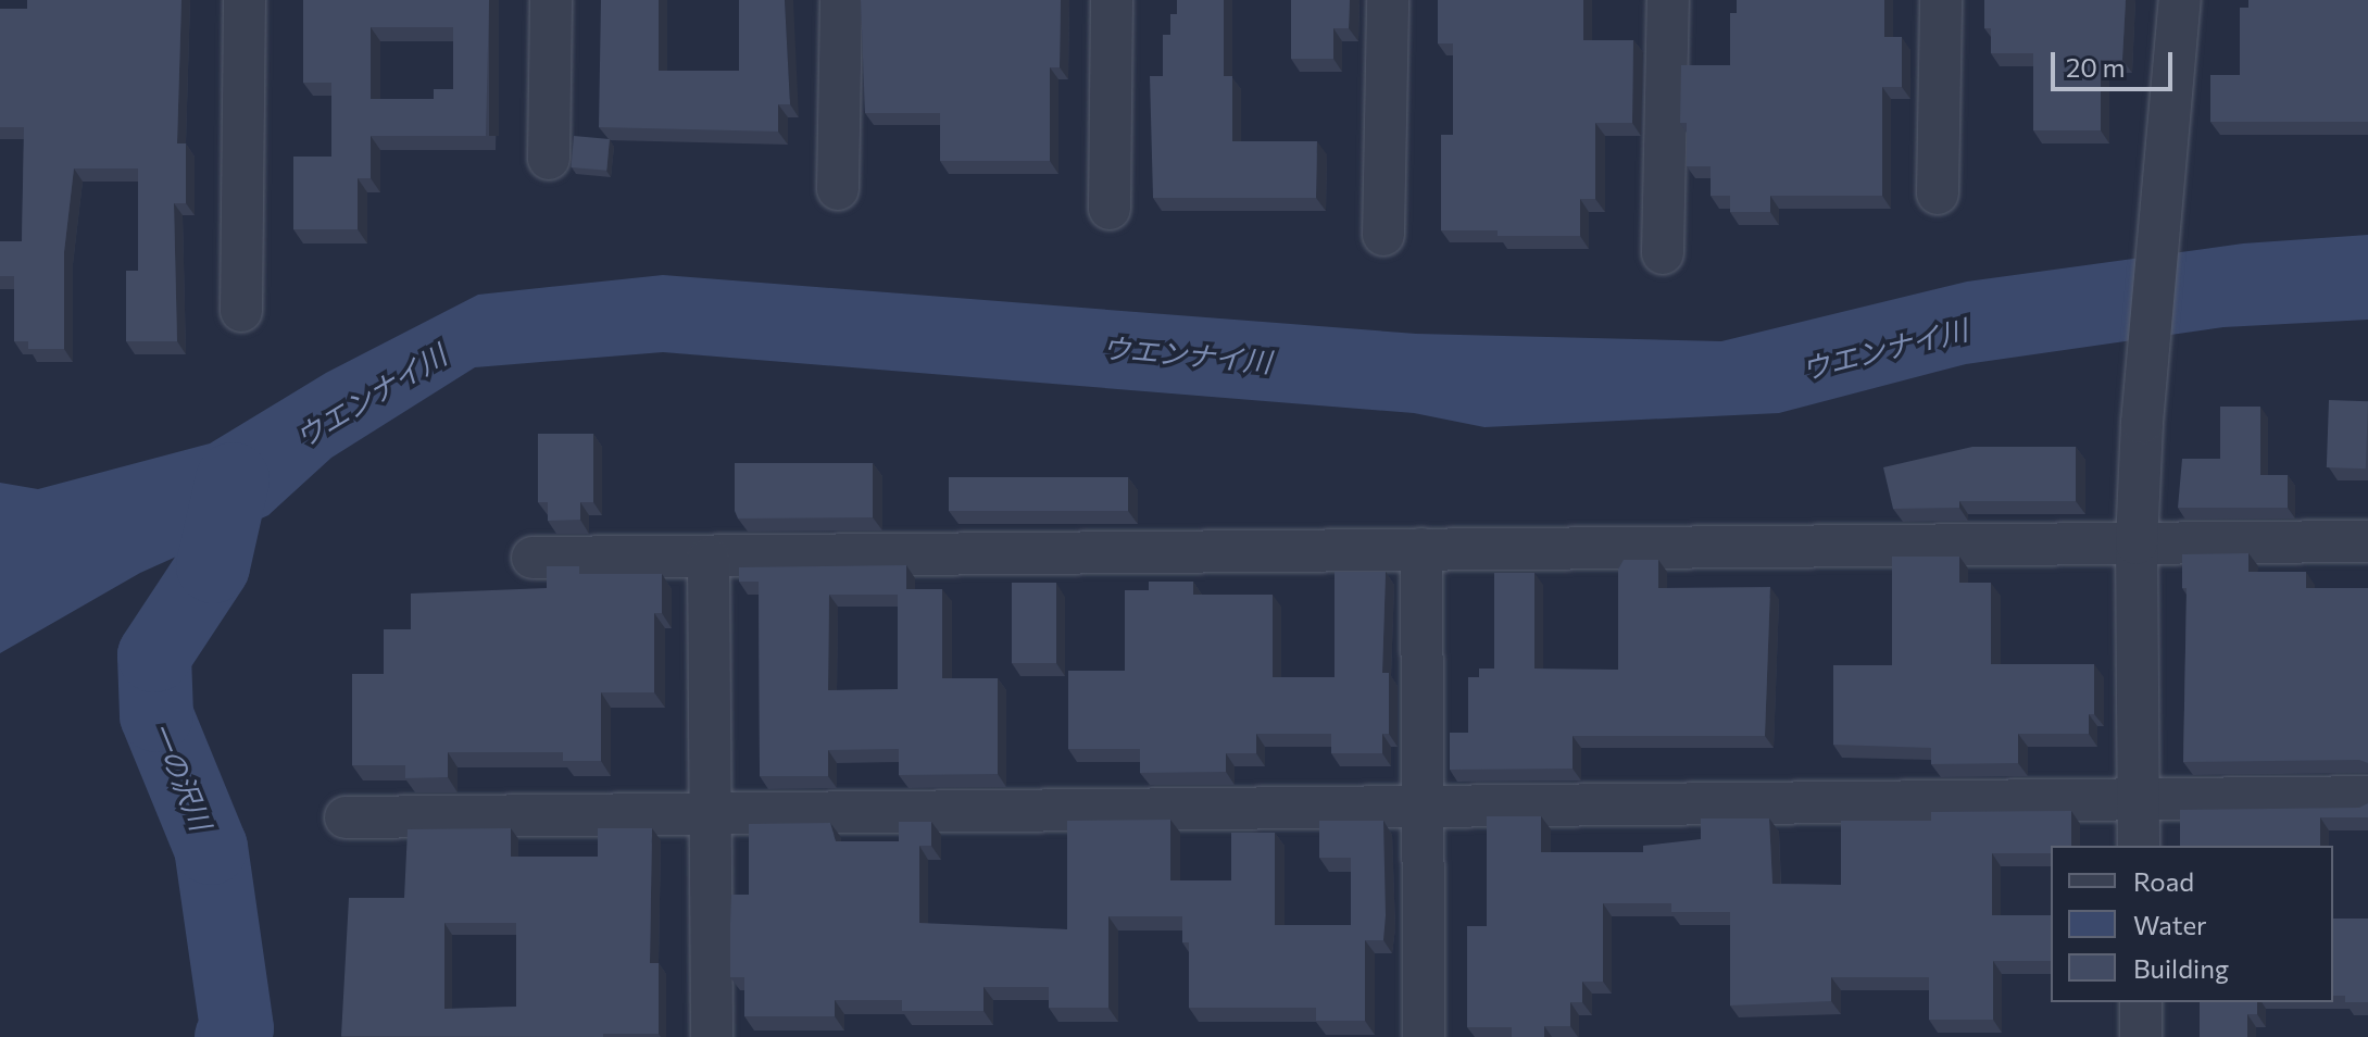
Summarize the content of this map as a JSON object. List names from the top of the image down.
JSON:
{
  "water": ["ウエンナイ川", "一の沢川"],
  "legend": ["Road", "Water", "Building"],
  "scale_bar": "20 m"
}
